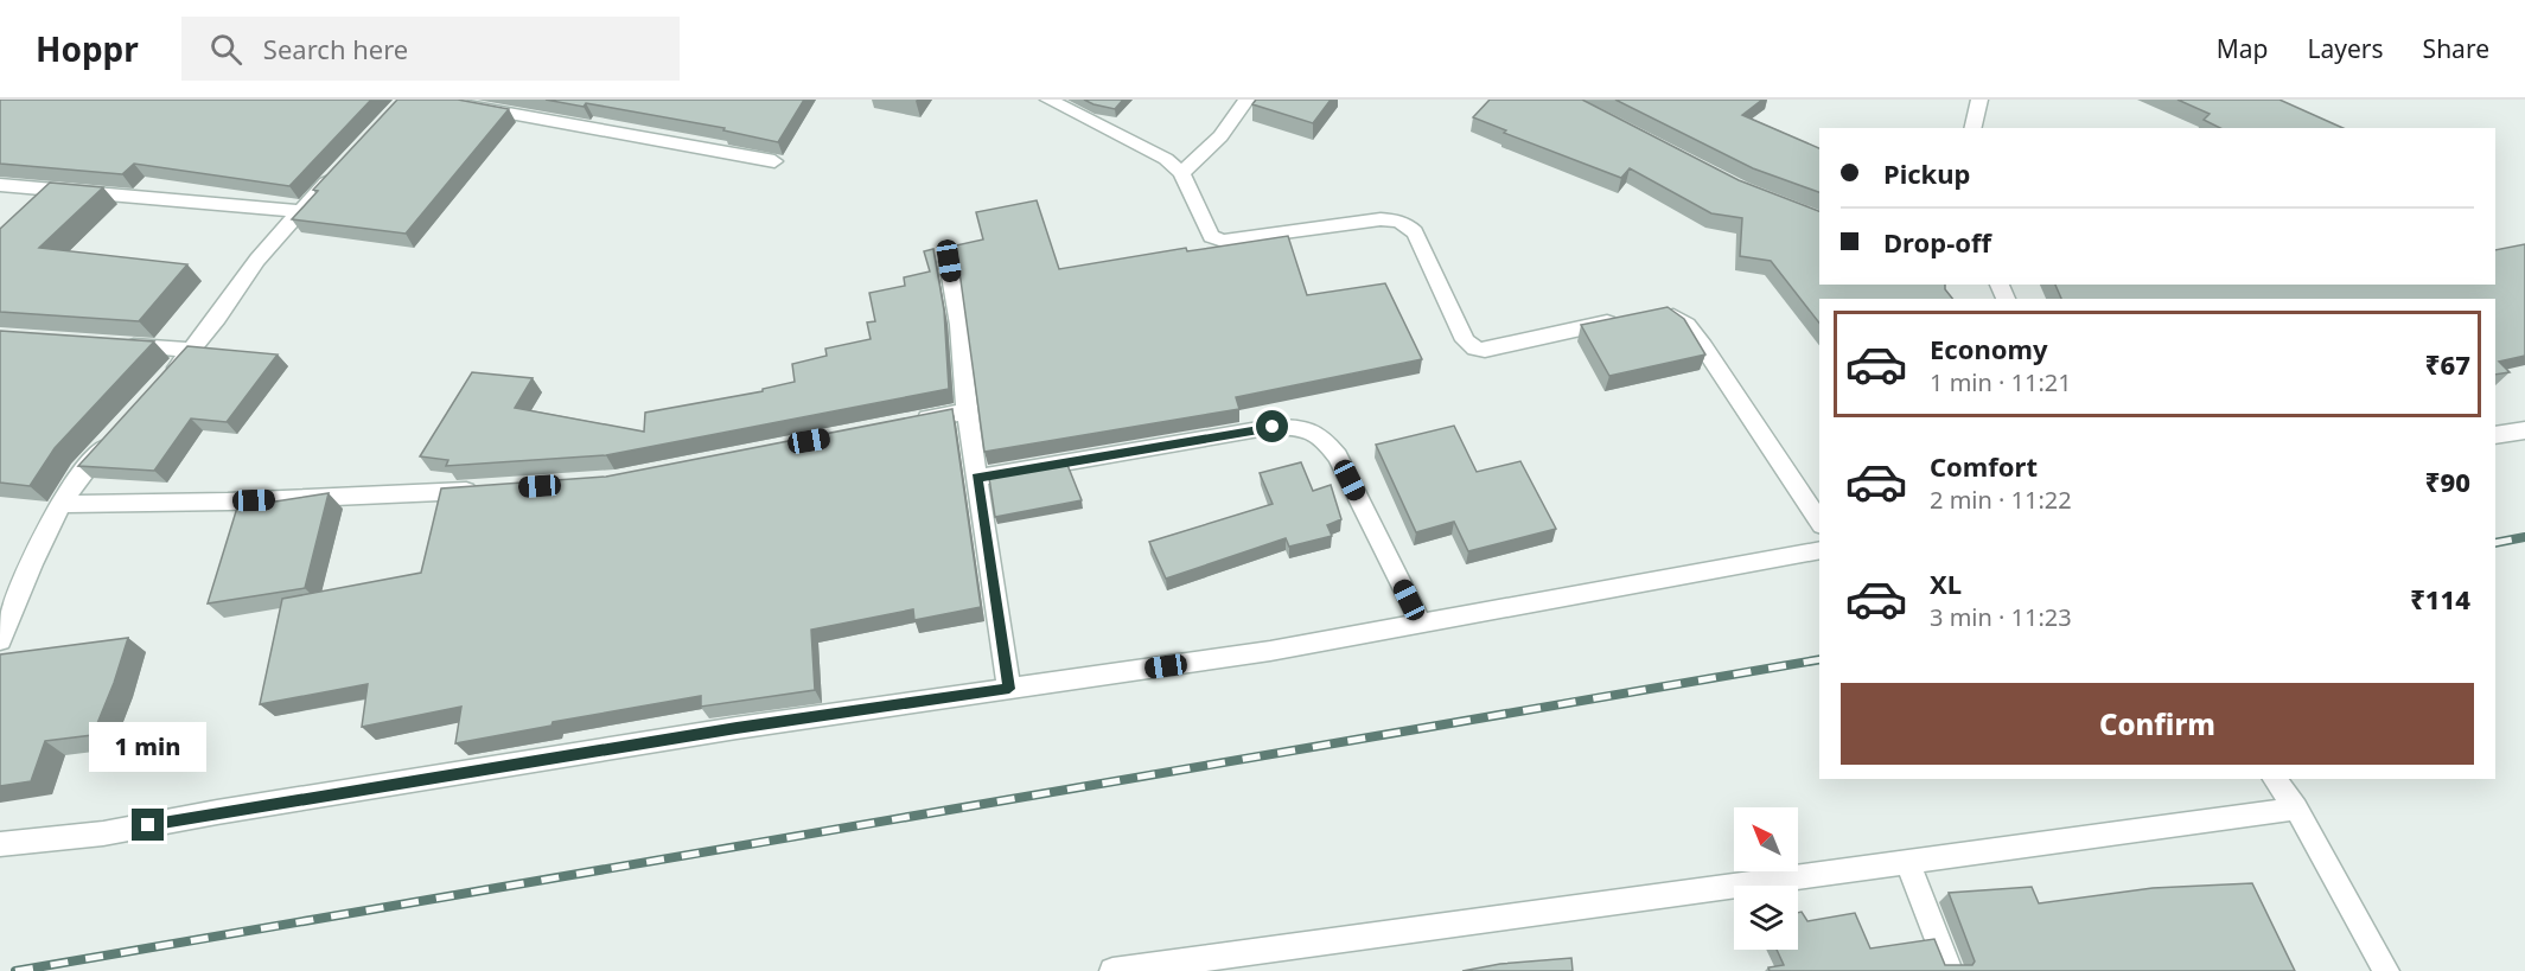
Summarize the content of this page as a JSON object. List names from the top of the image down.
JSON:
{
  "north": "top left",
  "page": {
    "header": "Hoppr",
    "search": "Search here",
    "nav": ["Map", "Layers", "Share"],
    "banner": ["Pickup", "Drop-off"],
    "list": [
      {
        "name": "Economy",
        "note": "1 min · 11:21",
        "value": "₹67"
      },
      {
        "name": "Comfort",
        "note": "2 min · 11:22",
        "value": "₹90"
      },
      {
        "name": "XL",
        "note": "3 min · 11:23",
        "value": "₹114"
      }
    ],
    "buttons": "Confirm",
    "bubble": "1 min"
  }
}
